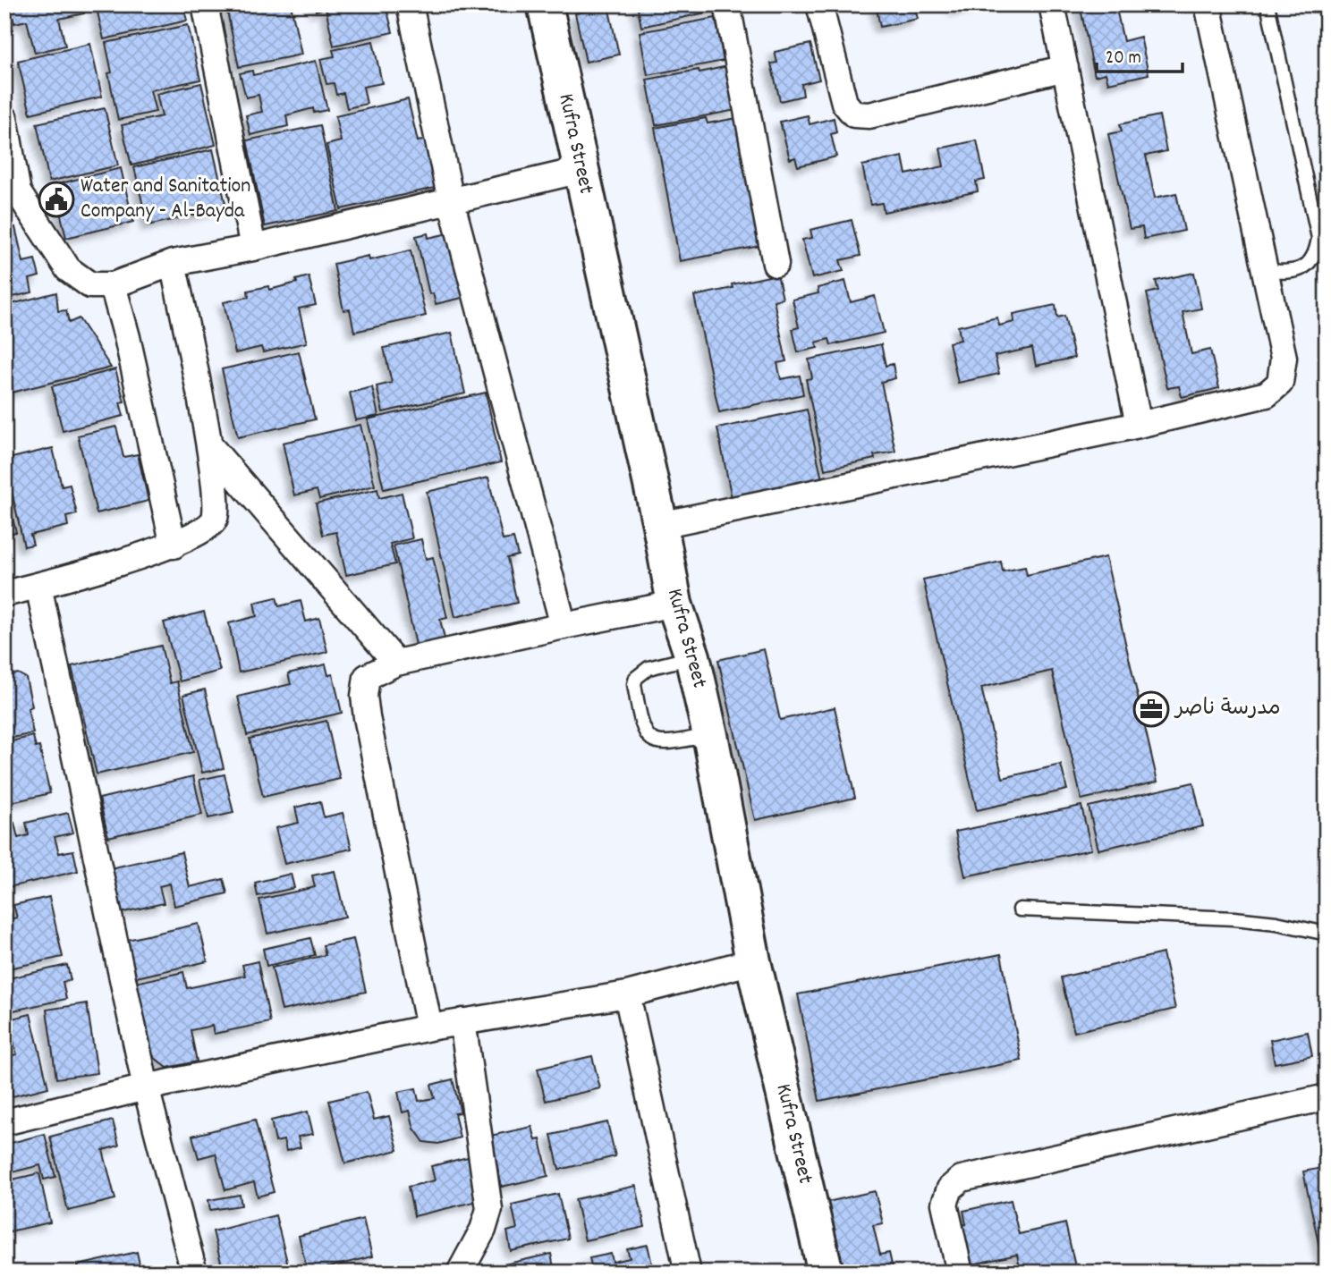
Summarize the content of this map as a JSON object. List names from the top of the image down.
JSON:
{
  "streets": {
    "street": ["Kufra Street"]
  },
  "places": {
    "public building": ["Water and Sanitation Company - Al-Bayda"],
    "office": ["مدرسة ناصر"]
  },
  "scale_bar": "20 m"
}
